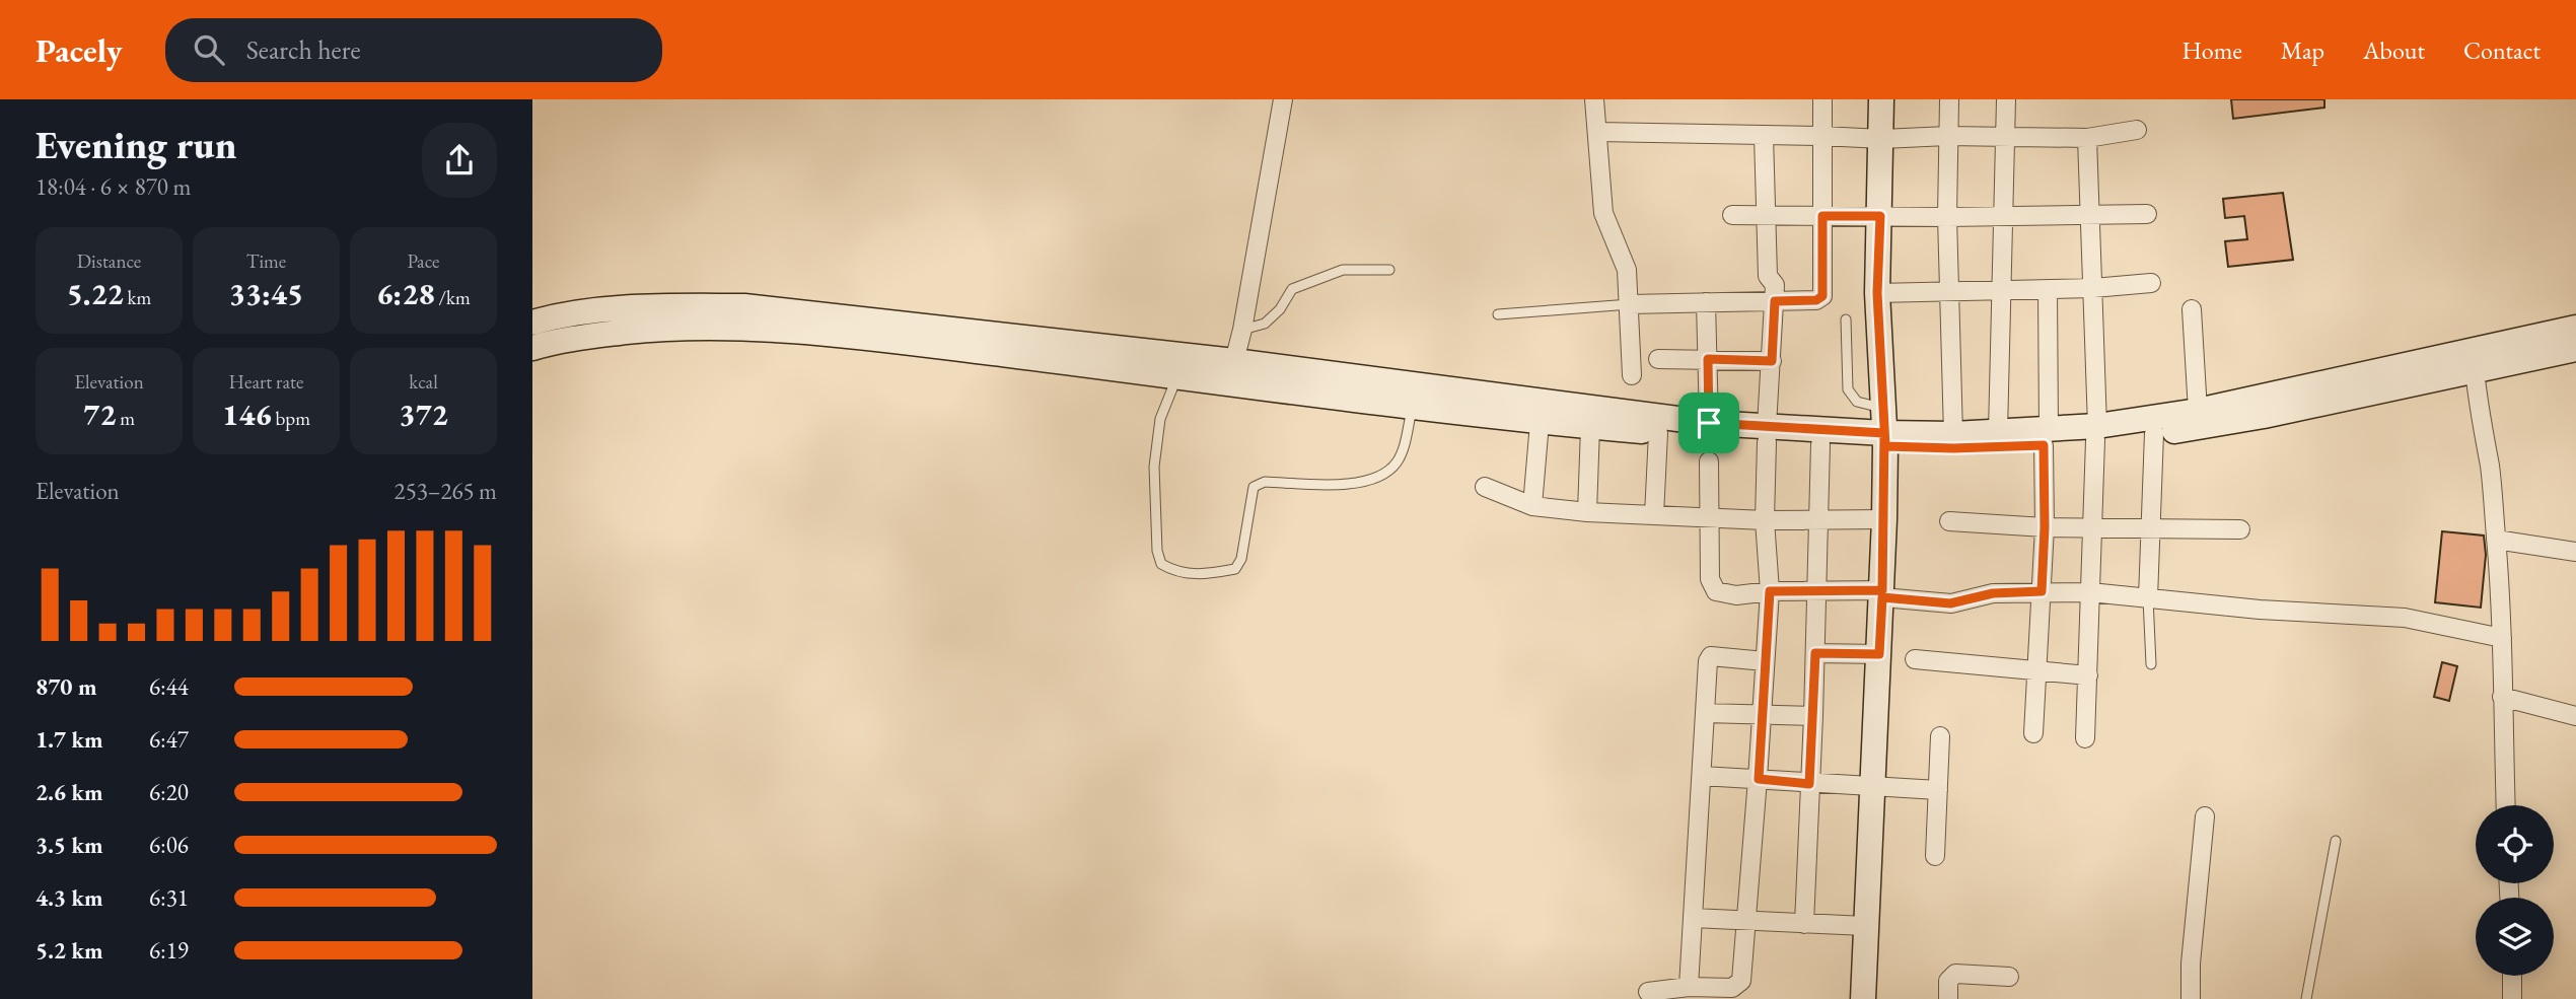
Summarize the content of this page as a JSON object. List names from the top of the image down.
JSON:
{
  "page": {
    "header": "Pacely",
    "search": "Search here",
    "nav": [
      "Home",
      "Map",
      "About",
      "Contact"
    ],
    "heading": ["Evening run", "18:04 · 6 × 870 m"],
    "stats": [
      ["Distance", "5.22 km"],
      ["Time", "33:45"],
      ["Pace", "6:28 /km"],
      ["Elevation", "72 m"],
      ["Heart rate", "146 bpm"],
      ["kcal", "372"]
    ],
    "chart": ["Elevation", "253–265 m"],
    "list": [
      {
        "name": "870 m",
        "note": "6:44"
      },
      {
        "name": "1.7 km",
        "note": "6:47"
      },
      {
        "name": "2.6 km",
        "note": "6:20"
      },
      {
        "name": "3.5 km",
        "note": "6:06"
      },
      {
        "name": "4.3 km",
        "note": "6:31"
      },
      {
        "name": "5.2 km",
        "note": "6:19"
      }
    ]
  }
}
